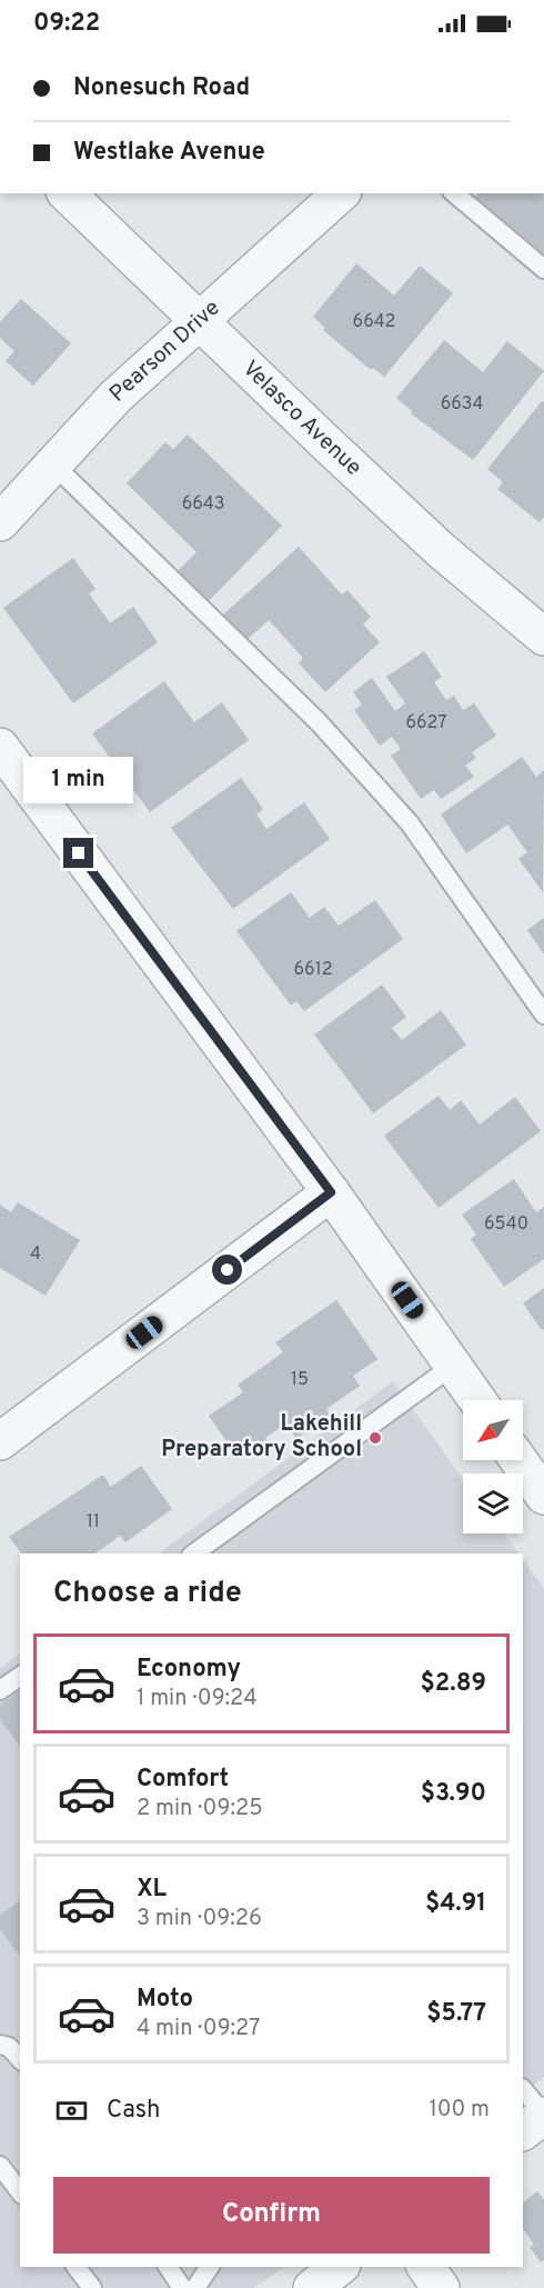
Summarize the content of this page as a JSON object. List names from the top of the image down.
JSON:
{
  "streets": {
    "street": ["Pearson Drive", "Velasco Avenue"]
  },
  "crossings": [
    ["Pearson Drive", "Velasco Avenue"]
  ],
  "places": ["Lakehill Preparatory School"],
  "house_numbers": [
    "6642",
    "6634",
    "6643",
    "6627",
    "6612",
    "6540",
    "4",
    "15",
    "11"
  ],
  "north": "bottom left",
  "page": {
    "status": "09:22",
    "banner": ["Nonesuch Road", "Westlake Avenue"],
    "bubble": "1 min",
    "heading": "Choose a ride",
    "list": [
      {
        "name": "Economy",
        "note": "1 min · 09:24",
        "value": "$2.89"
      },
      {
        "name": "Comfort",
        "note": "2 min · 09:25",
        "value": "$3.90"
      },
      {
        "name": "XL",
        "note": "3 min · 09:26",
        "value": "$4.91"
      },
      {
        "name": "Moto",
        "note": "4 min · 09:27",
        "value": "$5.77"
      }
    ],
    "pay": ["Cash", "100 m"],
    "buttons": "Confirm"
  }
}
